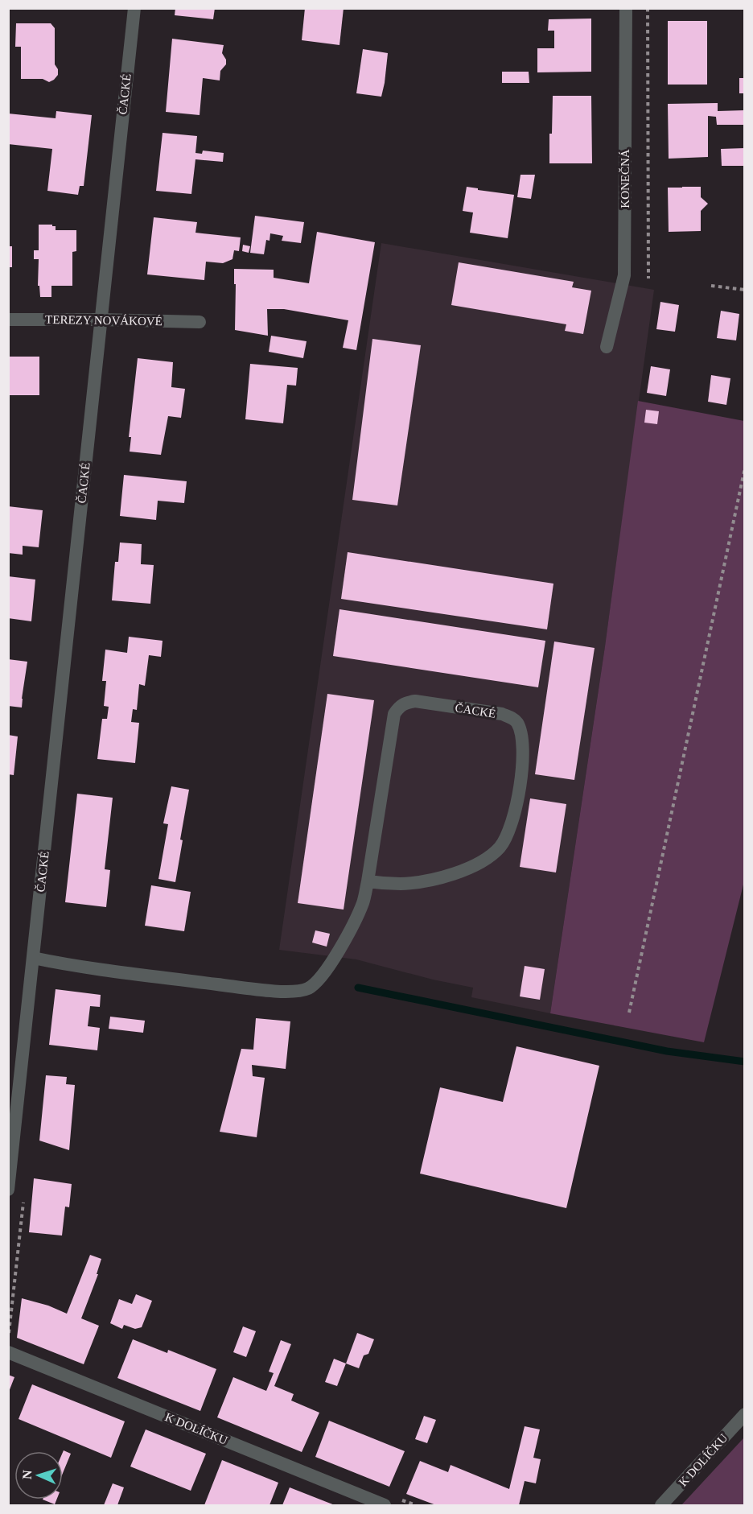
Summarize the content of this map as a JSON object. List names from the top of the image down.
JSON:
{
  "streets": {
    "street": [
      "ČACKÉ",
      "KONEČNÁ",
      "TEREZY NOVÁKOVÉ",
      "K DOLÍČKU"
    ]
  },
  "crossings": [
    ["ČACKÉ", "TEREZY NOVÁKOVÉ"]
  ],
  "north": "left"
}
